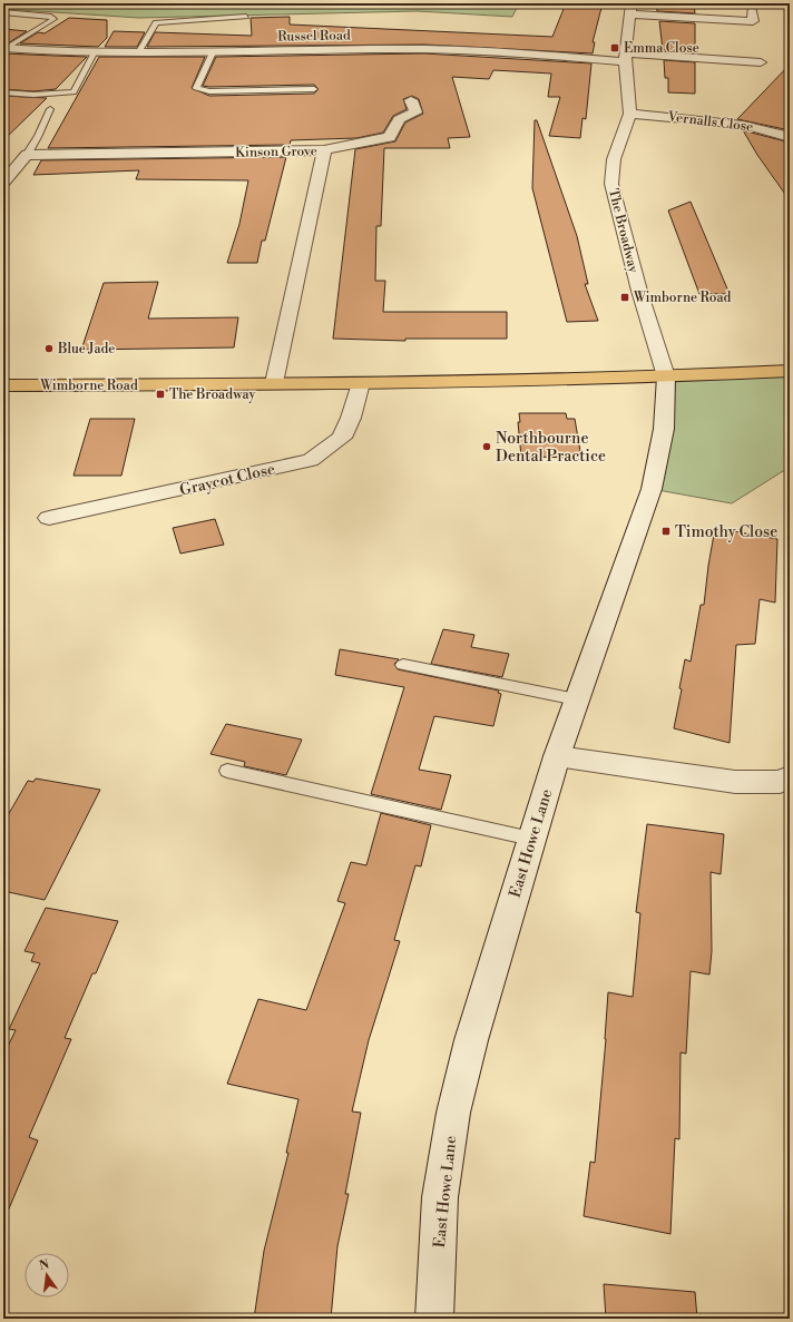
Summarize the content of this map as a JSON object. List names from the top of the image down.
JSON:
{
  "streets": {
    "main road": ["Wimborne Road"],
    "street": [
      "Russel Road",
      "Vernalls Close",
      "Kinson Grove",
      "The Broadway",
      "Graycot Close",
      "East Howe Lane"
    ]
  },
  "crossings": [
    ["Russel Road", "The Broadway"],
    ["Vernalls Close", "The Broadway"],
    ["Kinson Grove", "Wimborne Road"],
    ["The Broadway", "Wimborne Road"],
    ["The Broadway", "East Howe Lane"],
    ["Wimborne Road", "Graycot Close"],
    ["Wimborne Road", "East Howe Lane"]
  ],
  "places": {
    "transit": [
      "Emma Close",
      "Wimborne Road",
      "The Broadway",
      "Timothy Close"
    ],
    "other": ["Blue Jade", "Northbourne Dental Practice"]
  },
  "north": "top"
}
